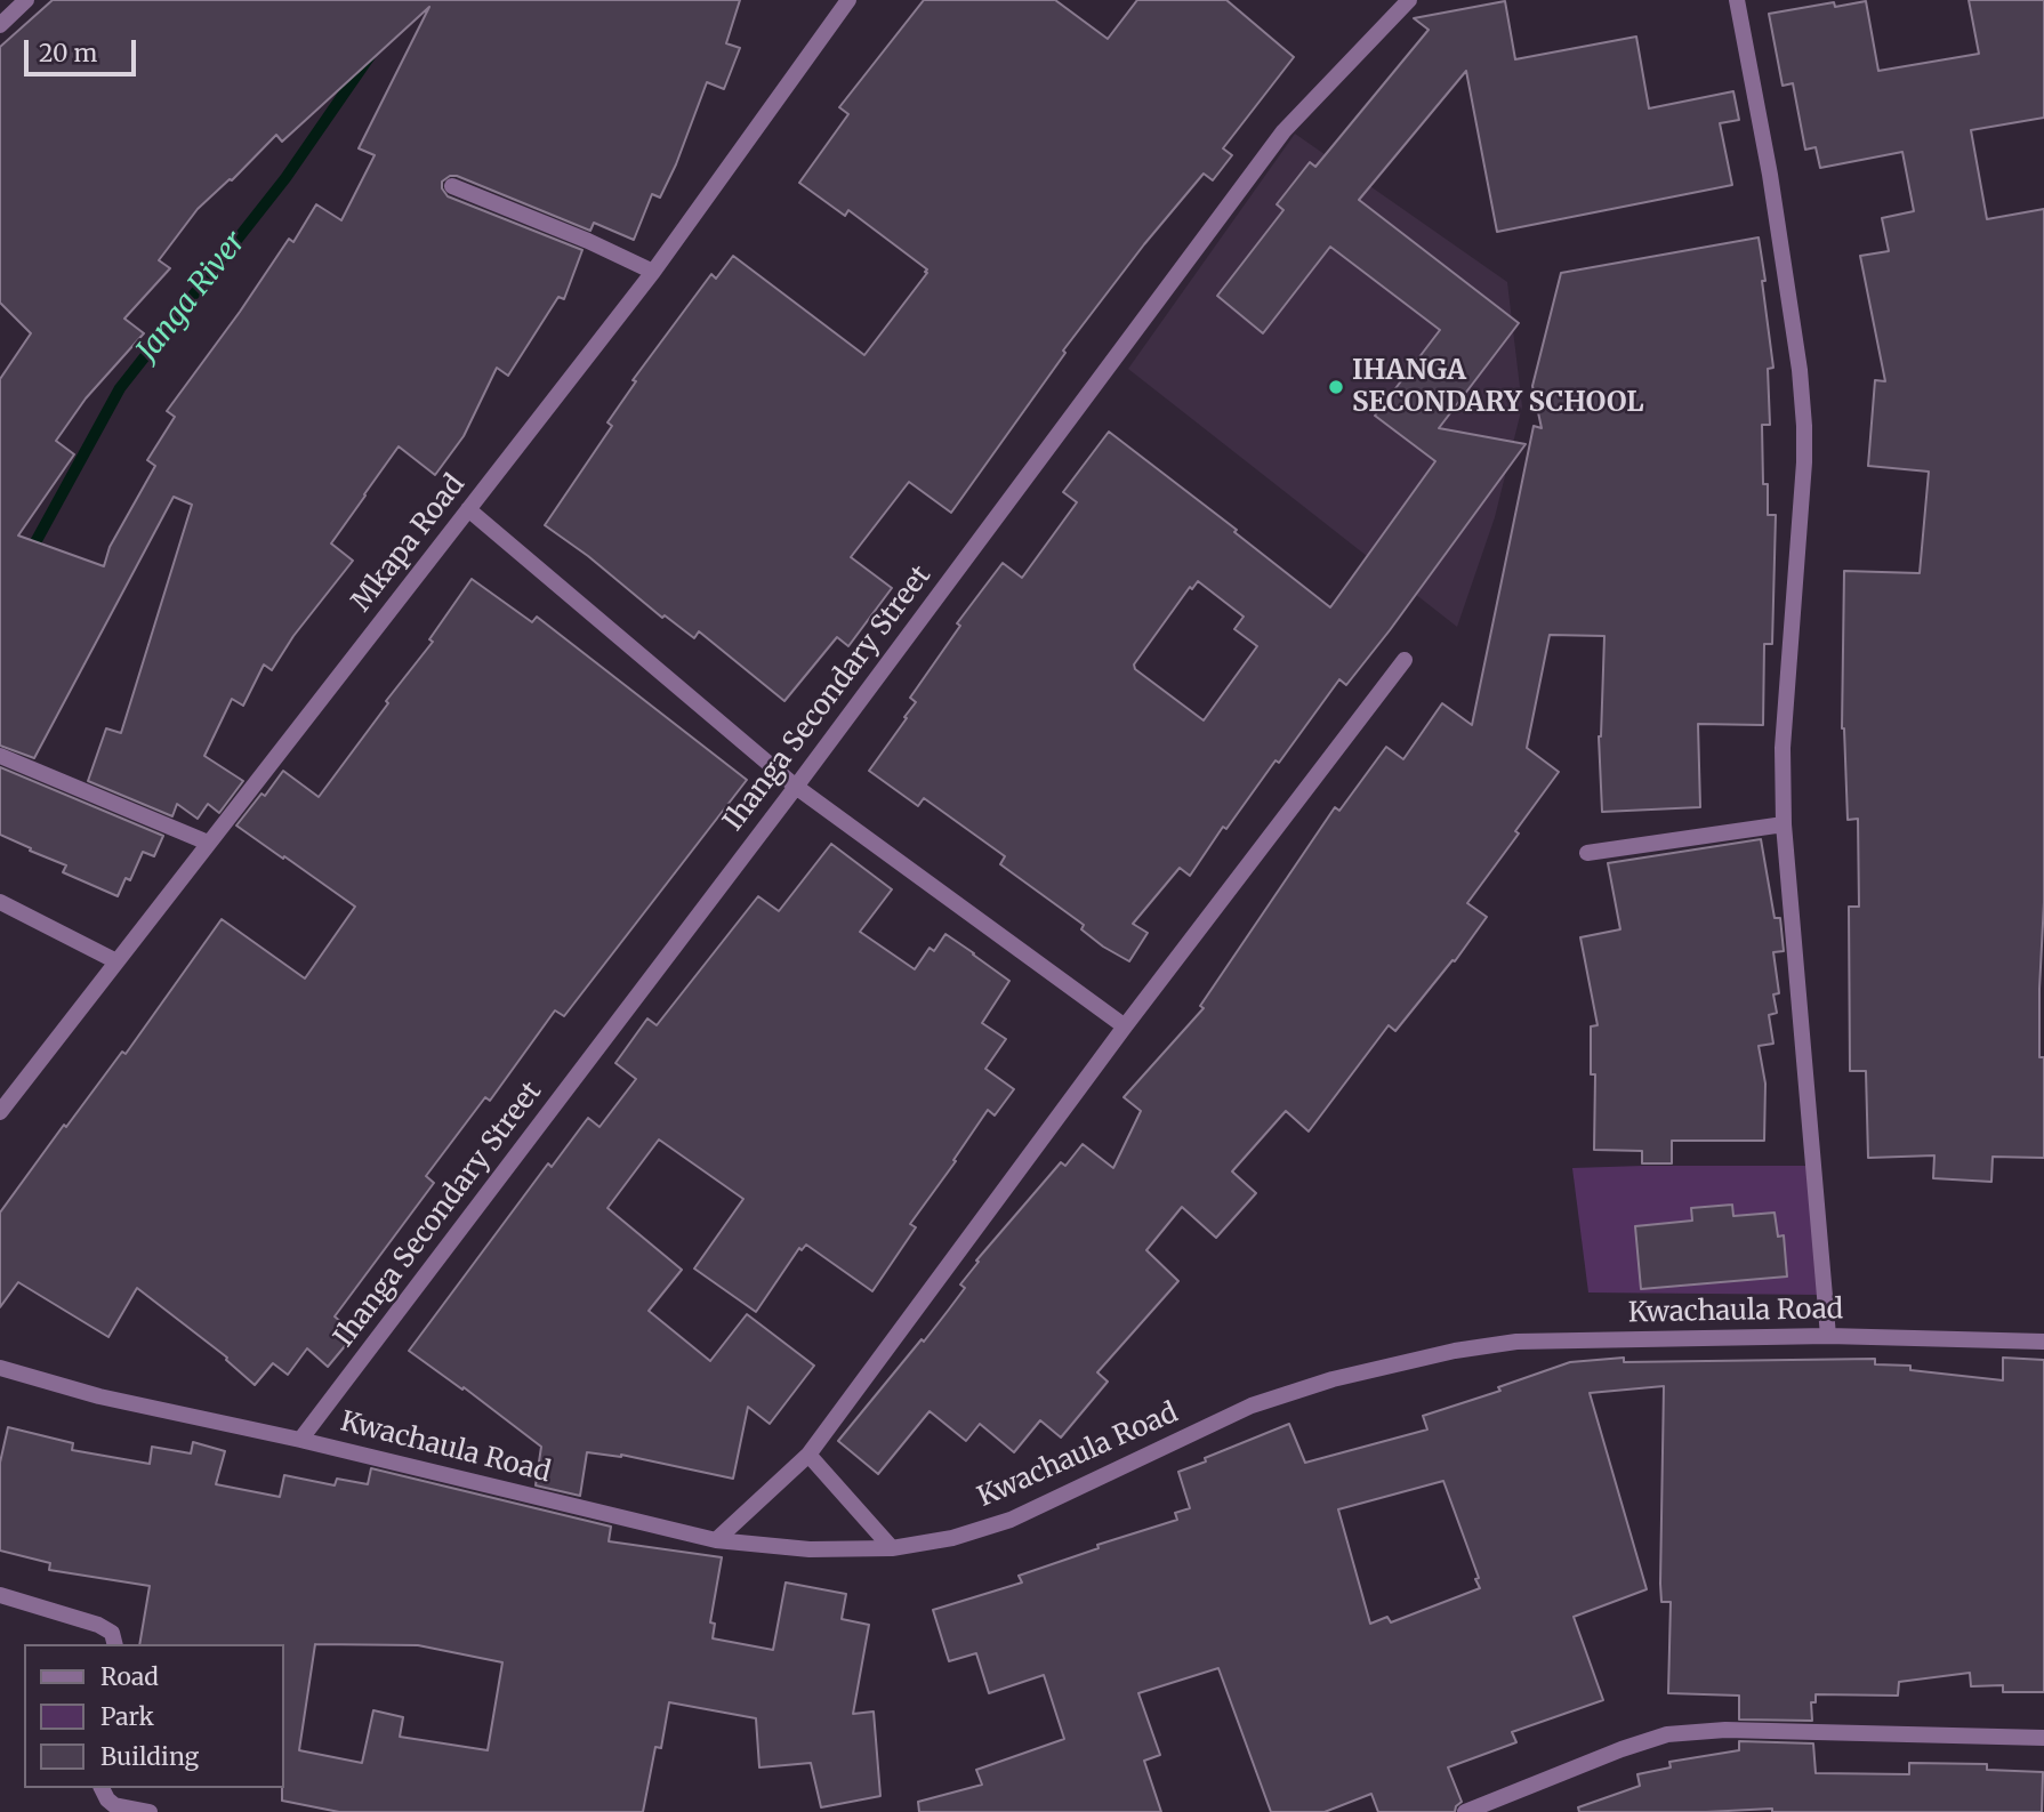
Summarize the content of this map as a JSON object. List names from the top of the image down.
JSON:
{
  "streets": {
    "street": ["Mkapa Road", "Ihanga Secondary Street", "Kwachaula Road"]
  },
  "crossings": [
    ["Ihanga Secondary Street", "Kwachaula Road"]
  ],
  "water": ["Janga River"],
  "places": ["IHANGA SECONDARY SCHOOL"],
  "legend": ["Road", "Park", "Building"],
  "scale_bar": "20 m"
}
